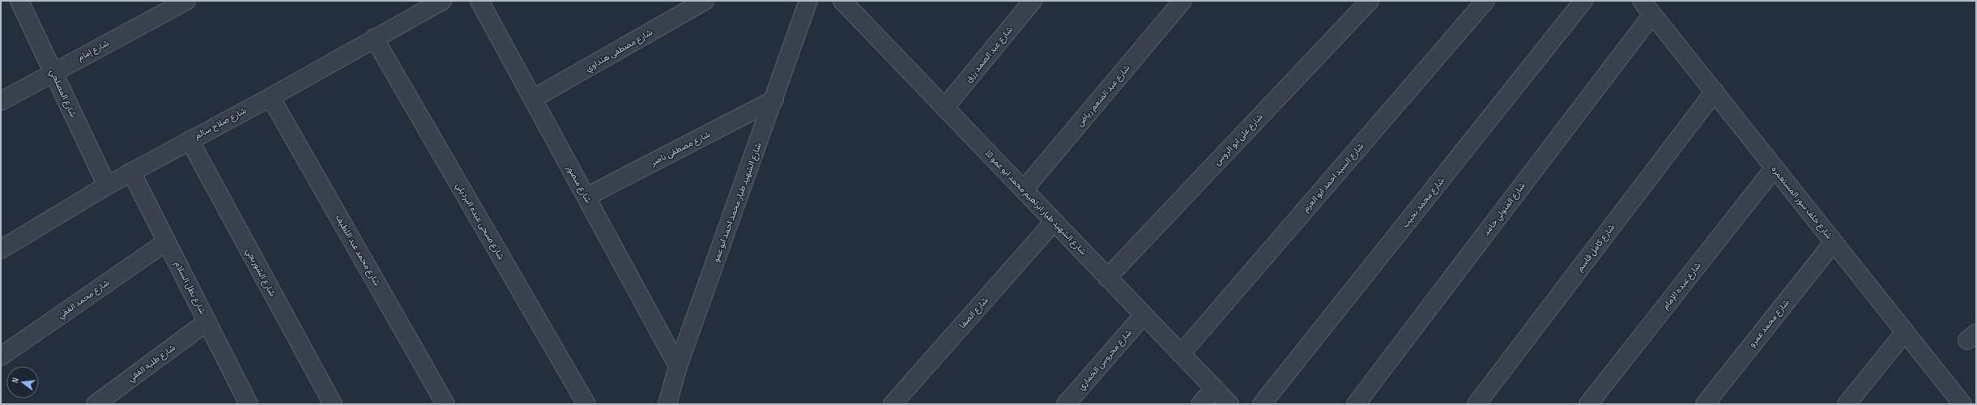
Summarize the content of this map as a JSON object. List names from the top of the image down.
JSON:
{
  "streets": {
    "street": [
      "شارع إمام",
      "شارع مصطفى هنداوي",
      "شارع عبد الصمد رزق",
      "شارع المصلحي",
      "شارع عبد المنعم رياض",
      "شارع صلاح سالم",
      "شارع على ابو الروس",
      "شارع مصطفى ناصر",
      "شارع السيد احمد ابو العزم",
      "شارع منصور",
      "شارع الشهيد طيار محمد احمد ابو عمو",
      "شارع الشهيد طيار ابراهيم محمد ابو عمو 10",
      "شارع محمد نجيب",
      "شارع خلف سور المستعمره",
      "شارع المتولي حامد",
      "شارع صبحى عبده البرديلي",
      "شارع كامل قاسم",
      "شارع محمد عبد اللطيف",
      "شارع الشوربجي",
      "شارع عبده الإمام",
      "شارع بطل السلام",
      "شارع محمد الفقي",
      "شارع الصفا",
      "شارع محمد عمرو",
      "شارع محروس الخماري",
      "شارع طلبه الفقي"
    ]
  },
  "crossings": [
    ["شارع إمام", "شارع المصلحي"],
    ["شارع مصطفى هنداوي", "شارع منصور"],
    ["شارع عبد الصمد رزق", "شارع الشهيد طيار ابراهيم محمد ابو عمو 10"],
    ["شارع المصلحي", "شارع صلاح سالم"],
    ["شارع عبد المنعم رياض", "شارع الشهيد طيار ابراهيم محمد ابو عمو 10"],
    ["شارع صلاح سالم", "شارع صبحى عبده البرديلي"],
    ["شارع صلاح سالم", "شارع محمد عبد اللطيف"],
    ["شارع صلاح سالم", "شارع الشوربجي"],
    ["شارع صلاح سالم", "شارع بطل السلام"],
    ["شارع على ابو الروس", "شارع الشهيد طيار ابراهيم محمد ابو عمو 10"],
    ["شارع مصطفى ناصر", "شارع منصور"],
    ["شارع مصطفى ناصر", "شارع الشهيد طيار محمد احمد ابو عمو"],
    ["شارع السيد احمد ابو العزم", "شارع الشهيد طيار ابراهيم محمد ابو عمو 10"],
    ["شارع منصور", "شارع الشهيد طيار محمد احمد ابو عمو"],
    ["شارع الشهيد طيار ابراهيم محمد ابو عمو 10", "شارع الصفا"],
    ["شارع الشهيد طيار ابراهيم محمد ابو عمو 10", "شارع محروس الخماري"],
    ["شارع خلف سور المستعمره", "شارع المتولي حامد"],
    ["شارع خلف سور المستعمره", "شارع كامل قاسم"],
    ["شارع خلف سور المستعمره", "شارع عبده الإمام"],
    ["شارع خلف سور المستعمره", "شارع محمد عمرو"],
    ["شارع بطل السلام", "شارع محمد الفقي"],
    ["شارع بطل السلام", "شارع طلبه الفقي"]
  ],
  "north": "left"
}
